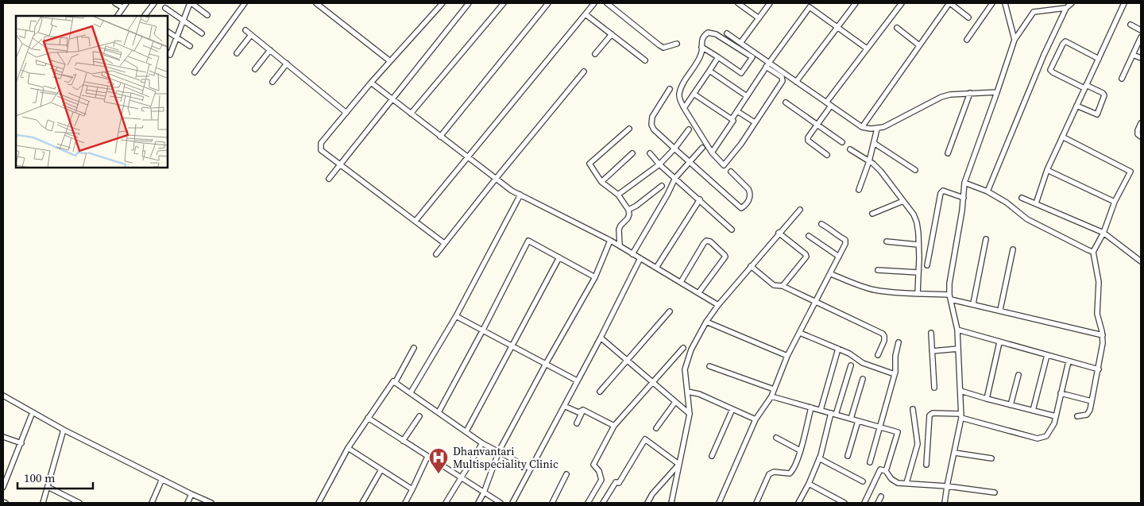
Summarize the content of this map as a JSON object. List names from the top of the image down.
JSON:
{
  "places": {
    "hospital": ["Dhanvantari Multispeciality Clinic"]
  },
  "scale_bar": "100 m"
}
